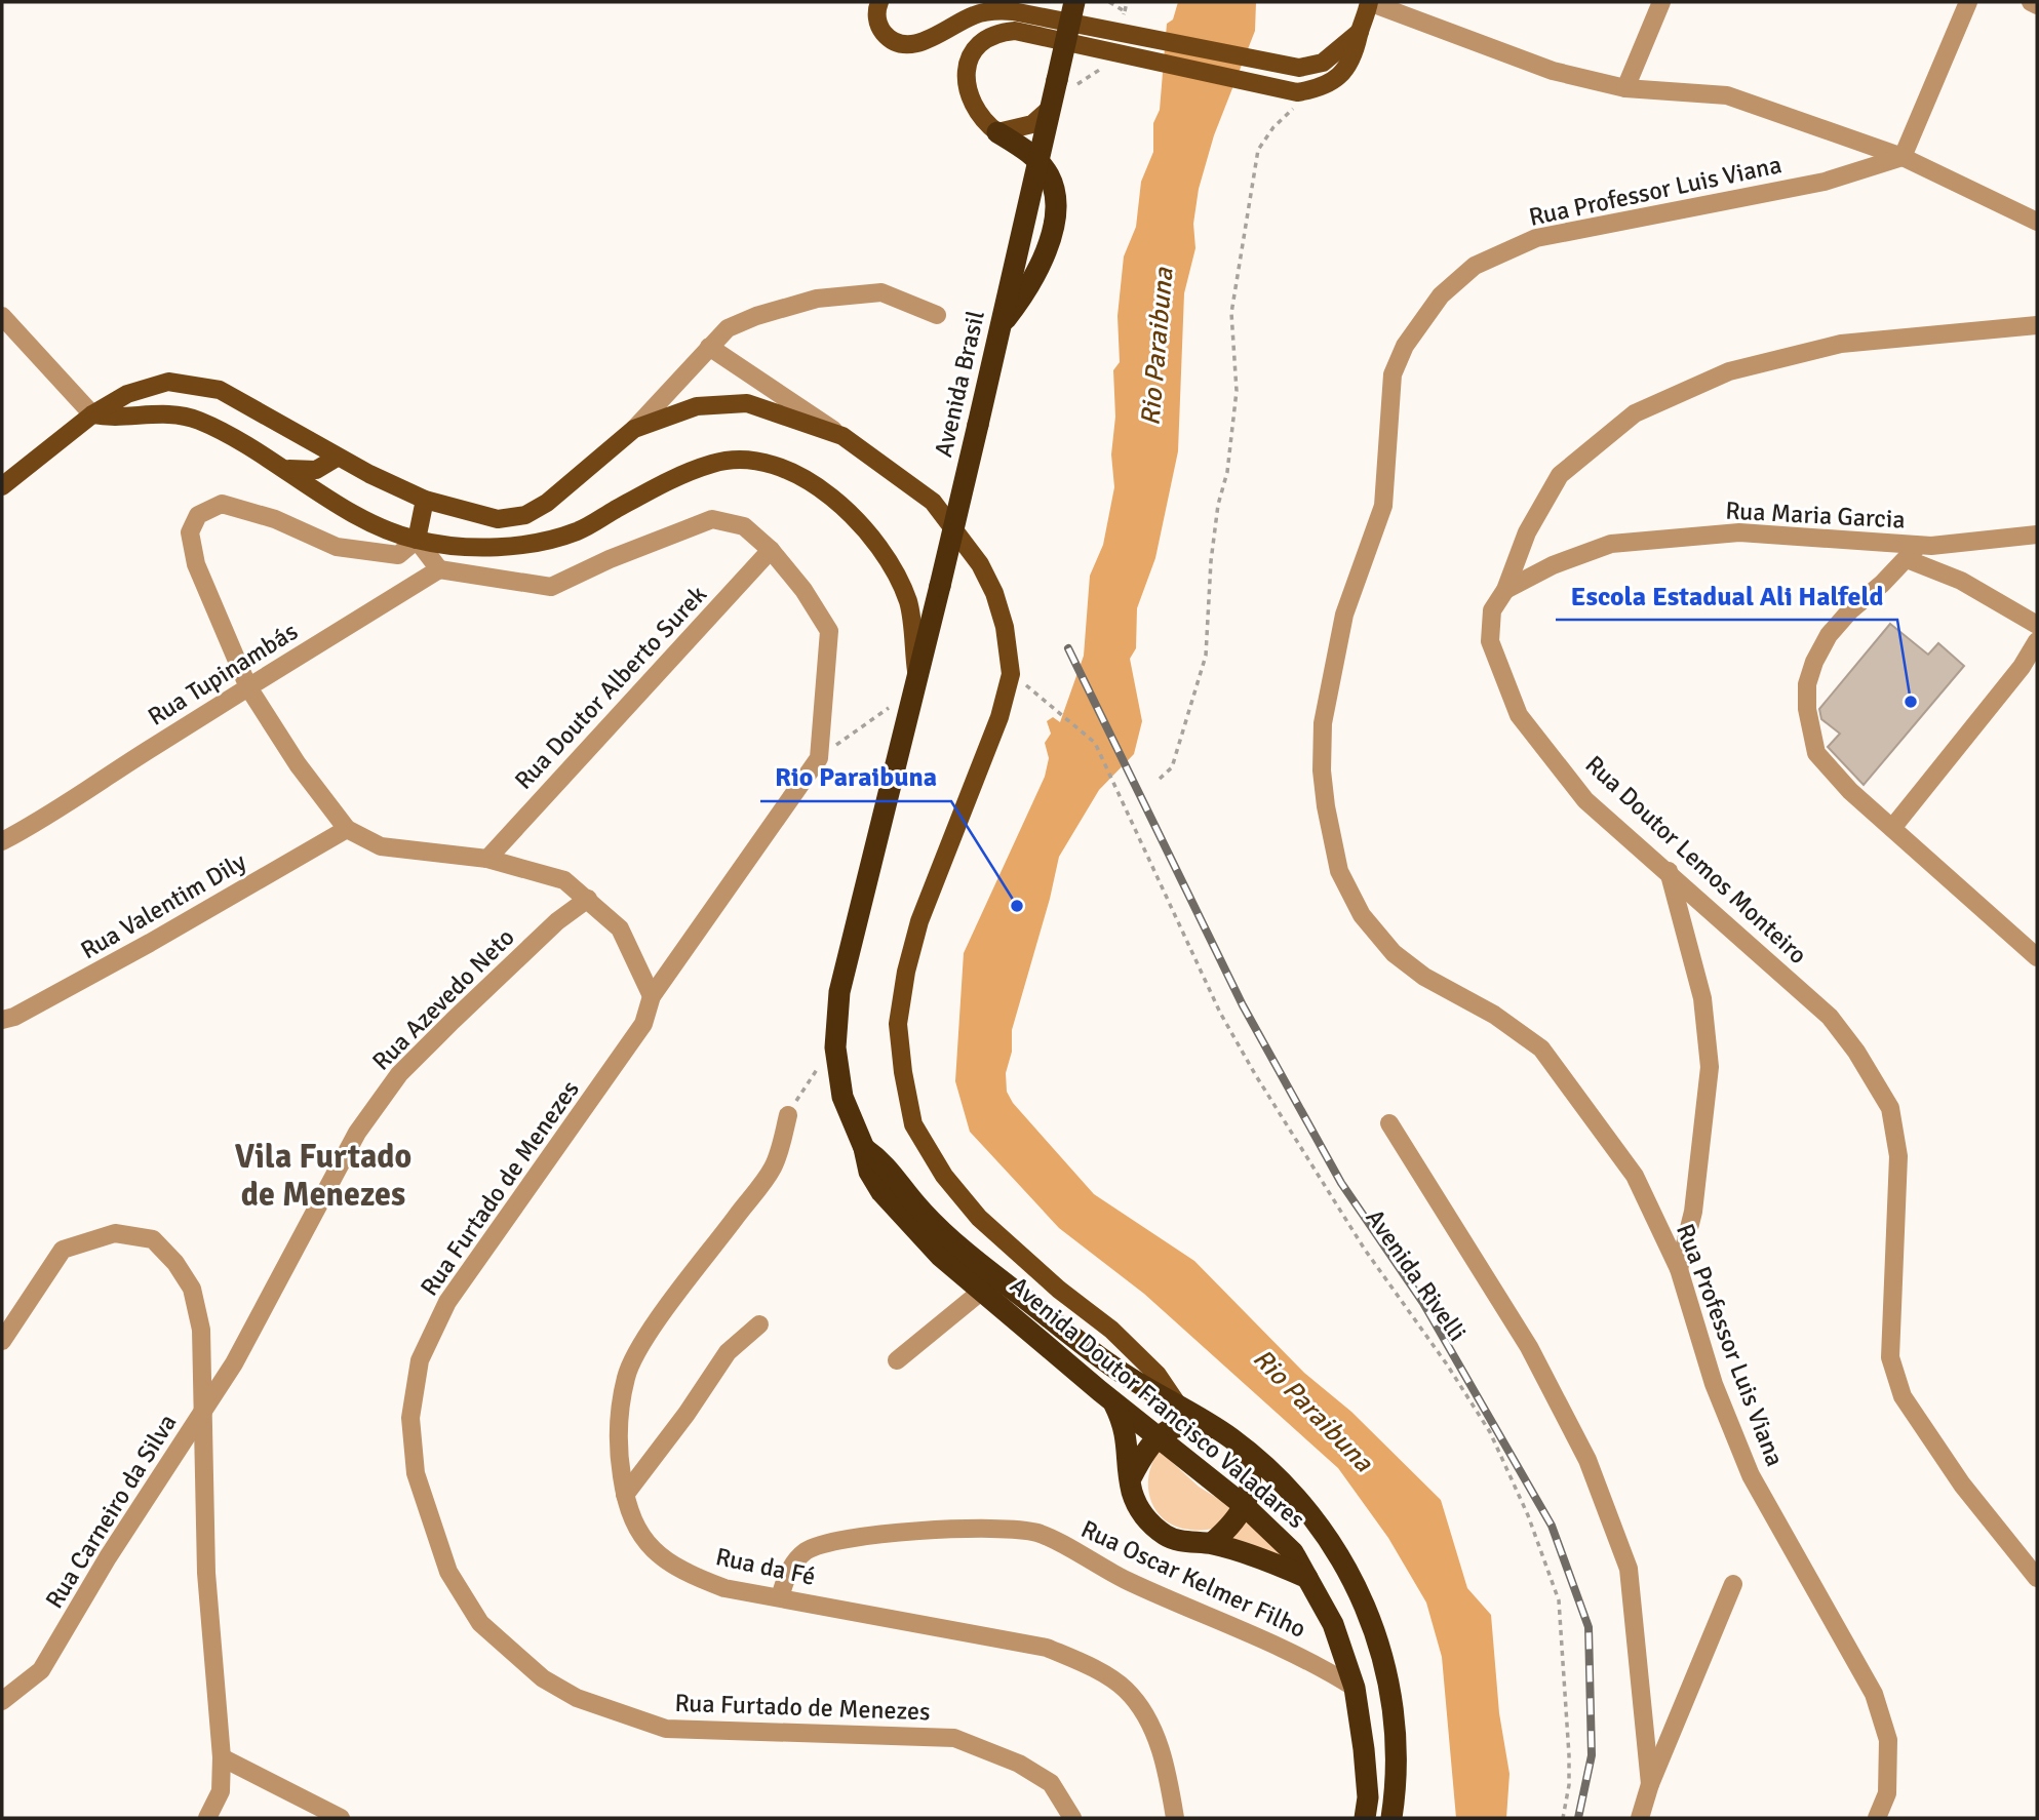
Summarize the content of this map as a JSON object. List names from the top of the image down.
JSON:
{
  "streets": {
    "highway": ["Avenida Brasil", "Avenida Doutor Francisco Valadares"],
    "street": [
      "Rua Professor Luis Viana",
      "Rua Maria Garcia",
      "Rua Tupinambás",
      "Rua Doutor Alberto Surek",
      "Rua Doutor Lemos Monteiro",
      "Rua Valentim Dily",
      "Rua Azevedo Neto",
      "Rua Furtado de Menezes",
      "Rua Carneiro da Silva",
      "Rua da Fé",
      "Rua Oscar Kelmer Filho"
    ],
    "path": ["Avenida Rivelli"]
  },
  "crossings": [
    ["Avenida Brasil", "Avenida Doutor Francisco Valadares"],
    ["Rua Maria Garcia", "Rua Doutor Lemos Monteiro"],
    ["Rua Azevedo Neto", "Rua Carneiro da Silva"],
    ["Avenida Doutor Francisco Valadares", "Rua Oscar Kelmer Filho"],
    ["Rua da Fé", "Rua Oscar Kelmer Filho"]
  ],
  "districts": ["Vila Furtado de Menezes"],
  "water": ["Rio Paraibuna"],
  "places": ["Escola Estadual Ali Halfeld", "Rio Paraibuna"]
}
